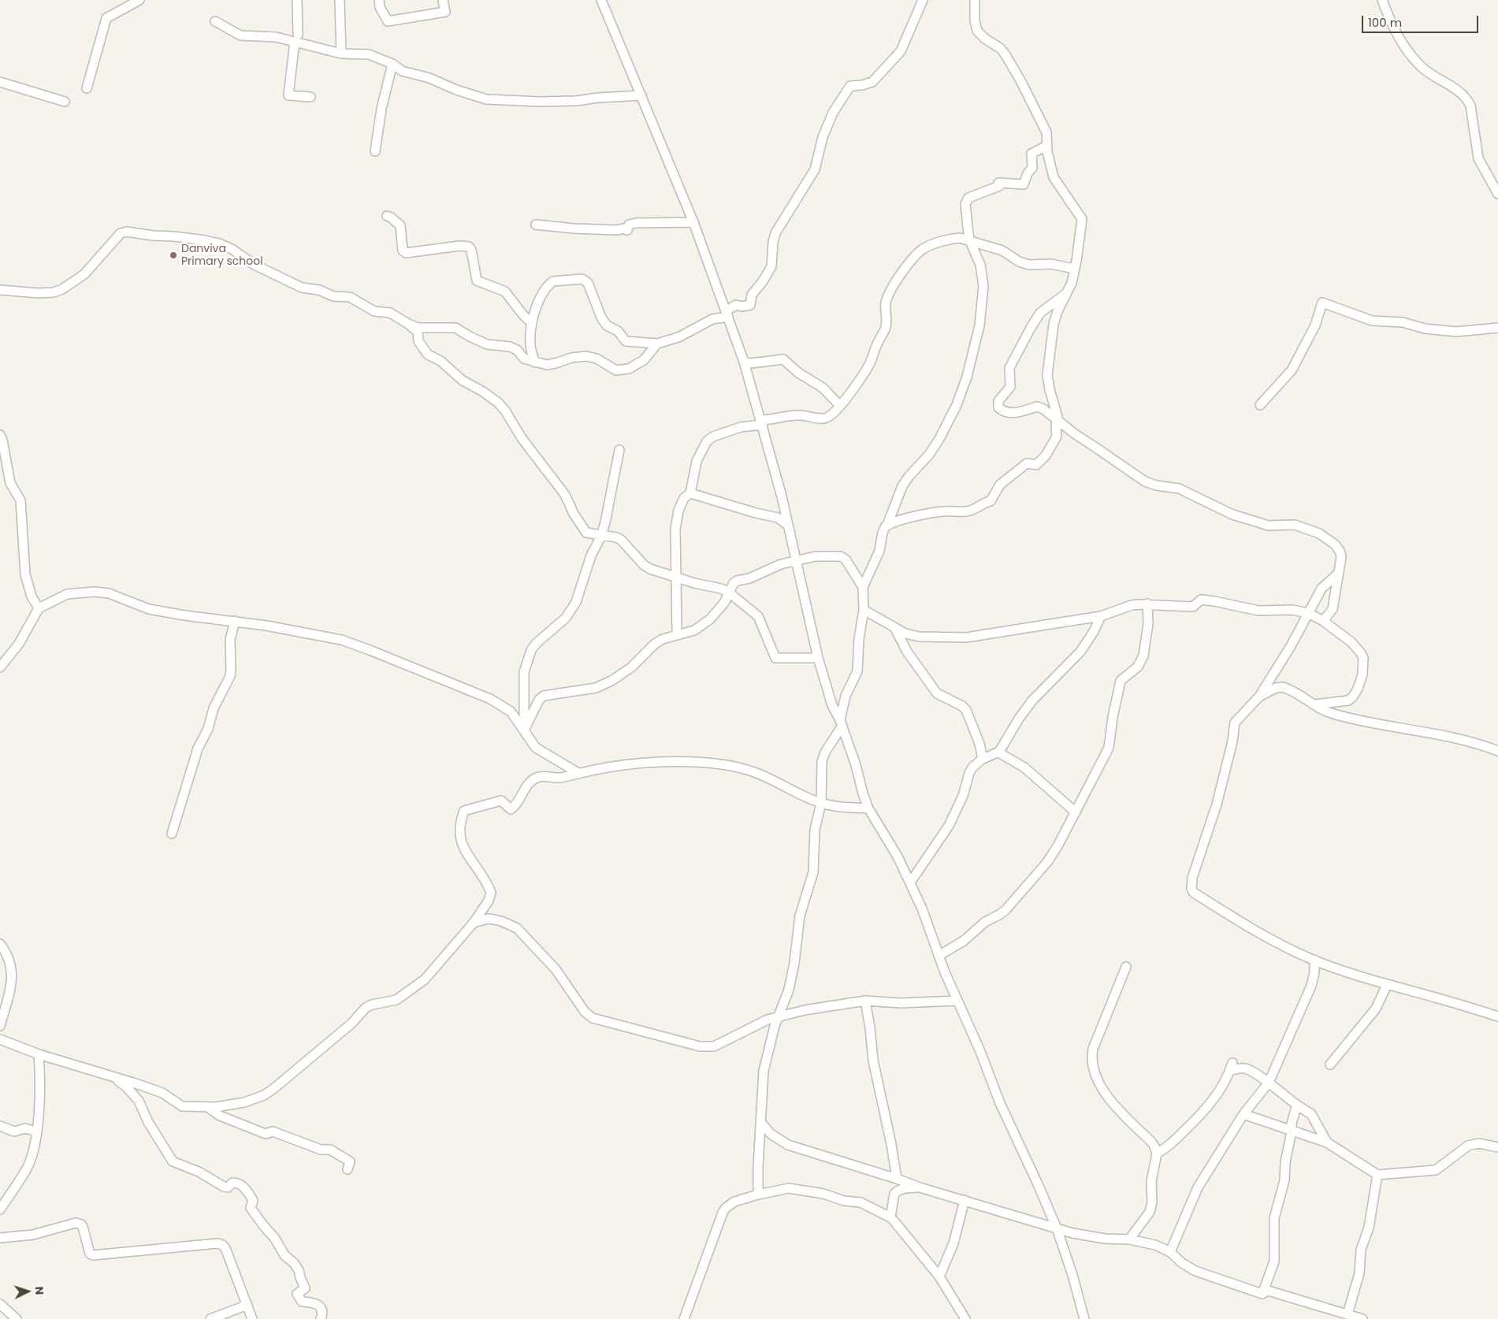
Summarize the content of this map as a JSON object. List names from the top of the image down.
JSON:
{
  "places": ["Danviva Primary school"],
  "scale_bar": "100 m",
  "north": "right"
}
